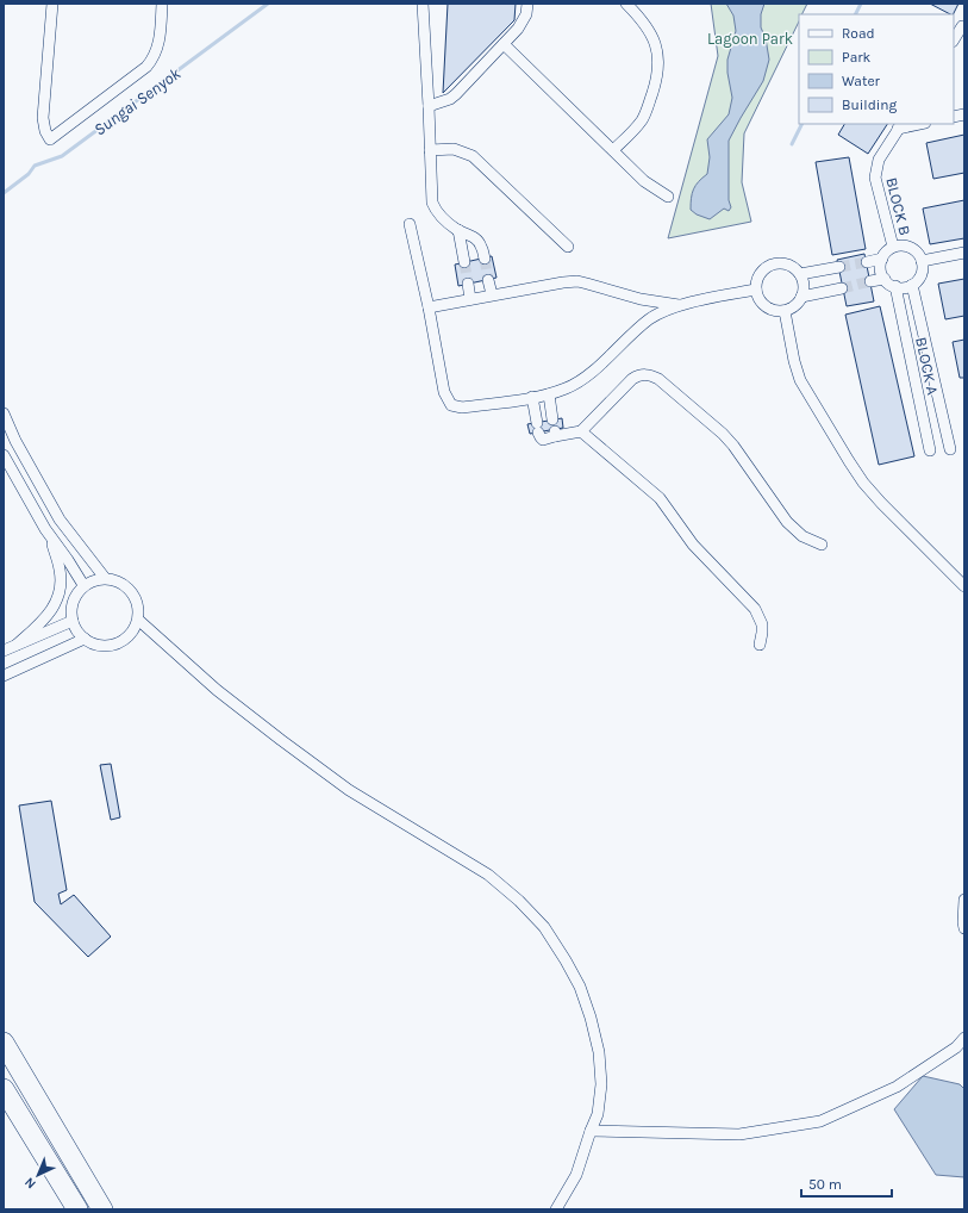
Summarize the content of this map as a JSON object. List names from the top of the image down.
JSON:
{
  "streets": {
    "street": ["BLOCK B", "BLOCK A"]
  },
  "crossings": [
    ["BLOCK B", "BLOCK A"]
  ],
  "water": ["Sungai Senyok"],
  "parks": ["Lagoon Park"],
  "legend": [
    "Road",
    "Park",
    "Water",
    "Building"
  ],
  "scale_bar": "50 m",
  "north": "bottom left"
}
